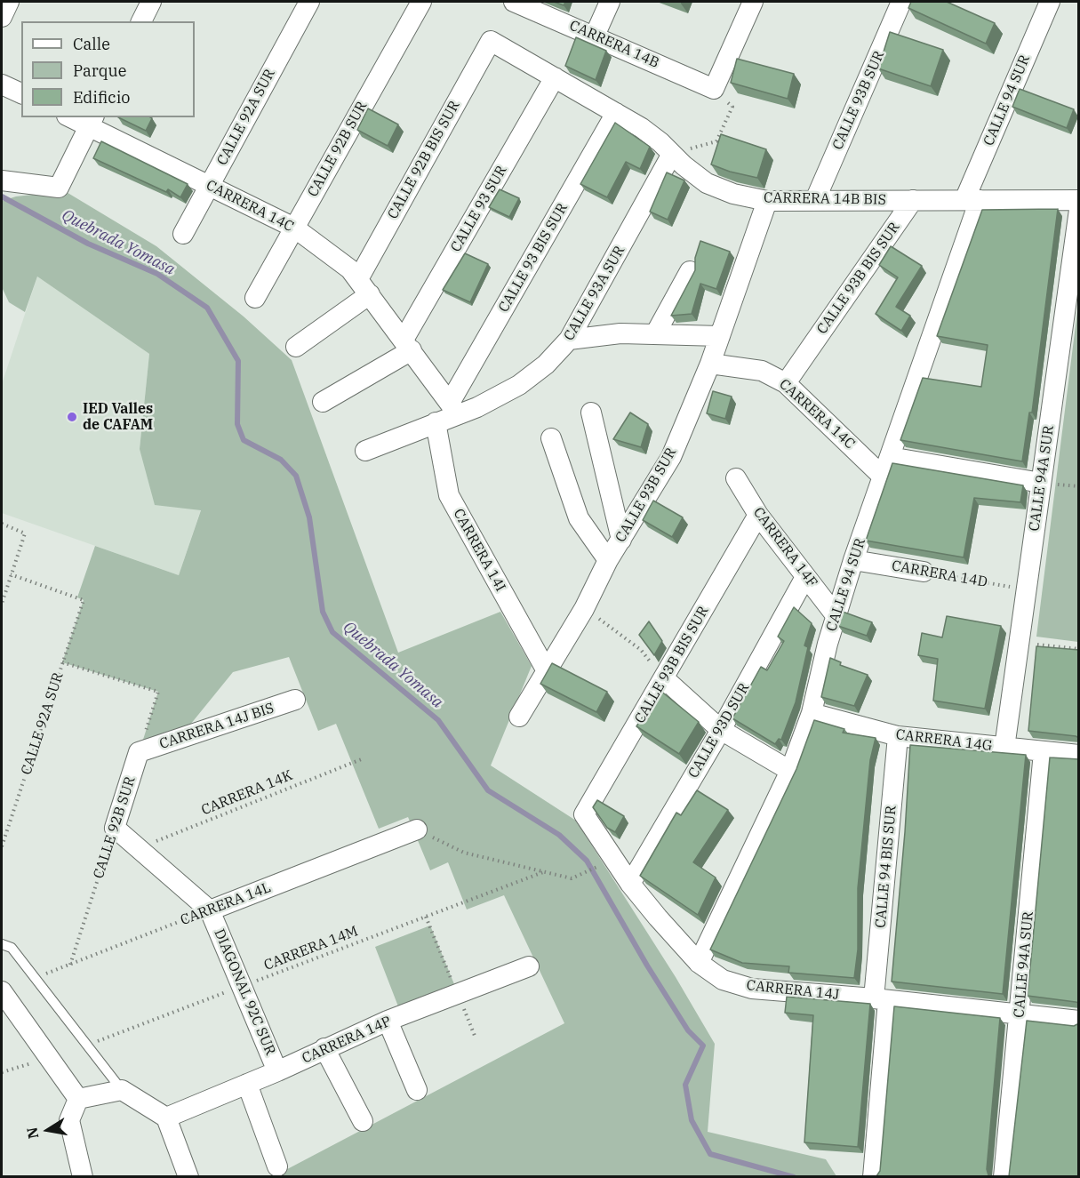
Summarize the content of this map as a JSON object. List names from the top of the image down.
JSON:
{
  "streets": {
    "street": [
      "CARRERA 14B",
      "CALLE 93B SUR",
      "CALLE 94 SUR",
      "CALLE 92A SUR",
      "CALLE 92B SUR",
      "CALLE 92B BIS SUR",
      "CARRERA 14B BIS",
      "CARRERA 14C",
      "CALLE 93 SUR",
      "CALLE 93 BIS SUR",
      "CALLE 93B BIS SUR",
      "CALLE 93A SUR",
      "CALLE 94A SUR",
      "CARRERA 14F",
      "CARRERA 14I",
      "CARRERA 14D",
      "CARRERA 14J BIS",
      "CALLE 93D SUR",
      "CARRERA 14G",
      "CALLE 94 BIS SUR",
      "CARRERA 14L",
      "CARRERA 14J",
      "DIAGONAL 92C SUR",
      "CARRERA 14P"
    ],
    "path": ["CARRERA 14K", "CARRERA 14M"]
  },
  "crossings": [
    ["CALLE 93B SUR", "CARRERA 14B BIS"],
    ["CALLE 93B SUR", "CARRERA 14C"],
    ["CALLE 93B SUR", "CARRERA 14I"],
    ["CALLE 94 SUR", "CARRERA 14B BIS"],
    ["CALLE 94 SUR", "CARRERA 14C"],
    ["CALLE 94 SUR", "CARRERA 14F"],
    ["CALLE 94 SUR", "CARRERA 14D"],
    ["CALLE 94 SUR", "CARRERA 14G"],
    ["CALLE 94 SUR", "CARRERA 14J"],
    ["CALLE 92A SUR", "CARRERA 14C"],
    ["CALLE 92B SUR", "CARRERA 14C"],
    ["CALLE 92B SUR", "CARRERA 14J BIS"],
    ["CALLE 92B SUR", "CARRERA 14L"],
    ["CALLE 92B SUR", "DIAGONAL 92C SUR"],
    ["CALLE 92B BIS SUR", "CARRERA 14B BIS"],
    ["CALLE 92B BIS SUR", "CARRERA 14C"],
    ["CARRERA 14B BIS", "CALLE 93 SUR"],
    ["CARRERA 14B BIS", "CALLE 93 BIS SUR"],
    ["CARRERA 14B BIS", "CALLE 93B BIS SUR"],
    ["CARRERA 14B BIS", "CALLE 93A SUR"],
    ["CARRERA 14C", "CALLE 93 SUR"],
    ["CARRERA 14C", "CALLE 93 BIS SUR"],
    ["CARRERA 14C", "CALLE 93B BIS SUR"],
    ["CARRERA 14C", "CALLE 93A SUR"],
    ["CALLE 93 BIS SUR", "CALLE 93A SUR"],
    ["CALLE 93B BIS SUR", "CARRERA 14F"],
    ["CALLE 93B BIS SUR", "CARRERA 14J"],
    ["CALLE 93A SUR", "CARRERA 14I"],
    ["CALLE 94A SUR", "CARRERA 14D"],
    ["CALLE 94A SUR", "CARRERA 14G"],
    ["CALLE 94A SUR", "CARRERA 14J"],
    ["CARRERA 14F", "CALLE 93D SUR"],
    ["CALLE 93D SUR", "CARRERA 14J"],
    ["CARRERA 14G", "CALLE 94 BIS SUR"],
    ["CARRERA 14K", "DIAGONAL 92C SUR"],
    ["CALLE 94 BIS SUR", "CARRERA 14J"],
    ["CARRERA 14L", "DIAGONAL 92C SUR"],
    ["CARRERA 14M", "DIAGONAL 92C SUR"],
    ["DIAGONAL 92C SUR", "CARRERA 14P"]
  ],
  "water": ["Quebrada Yomasa"],
  "places": ["IED Valles de CAFAM"],
  "legend": ["Calle", "Parque", "Edificio"],
  "north": "left"
}
